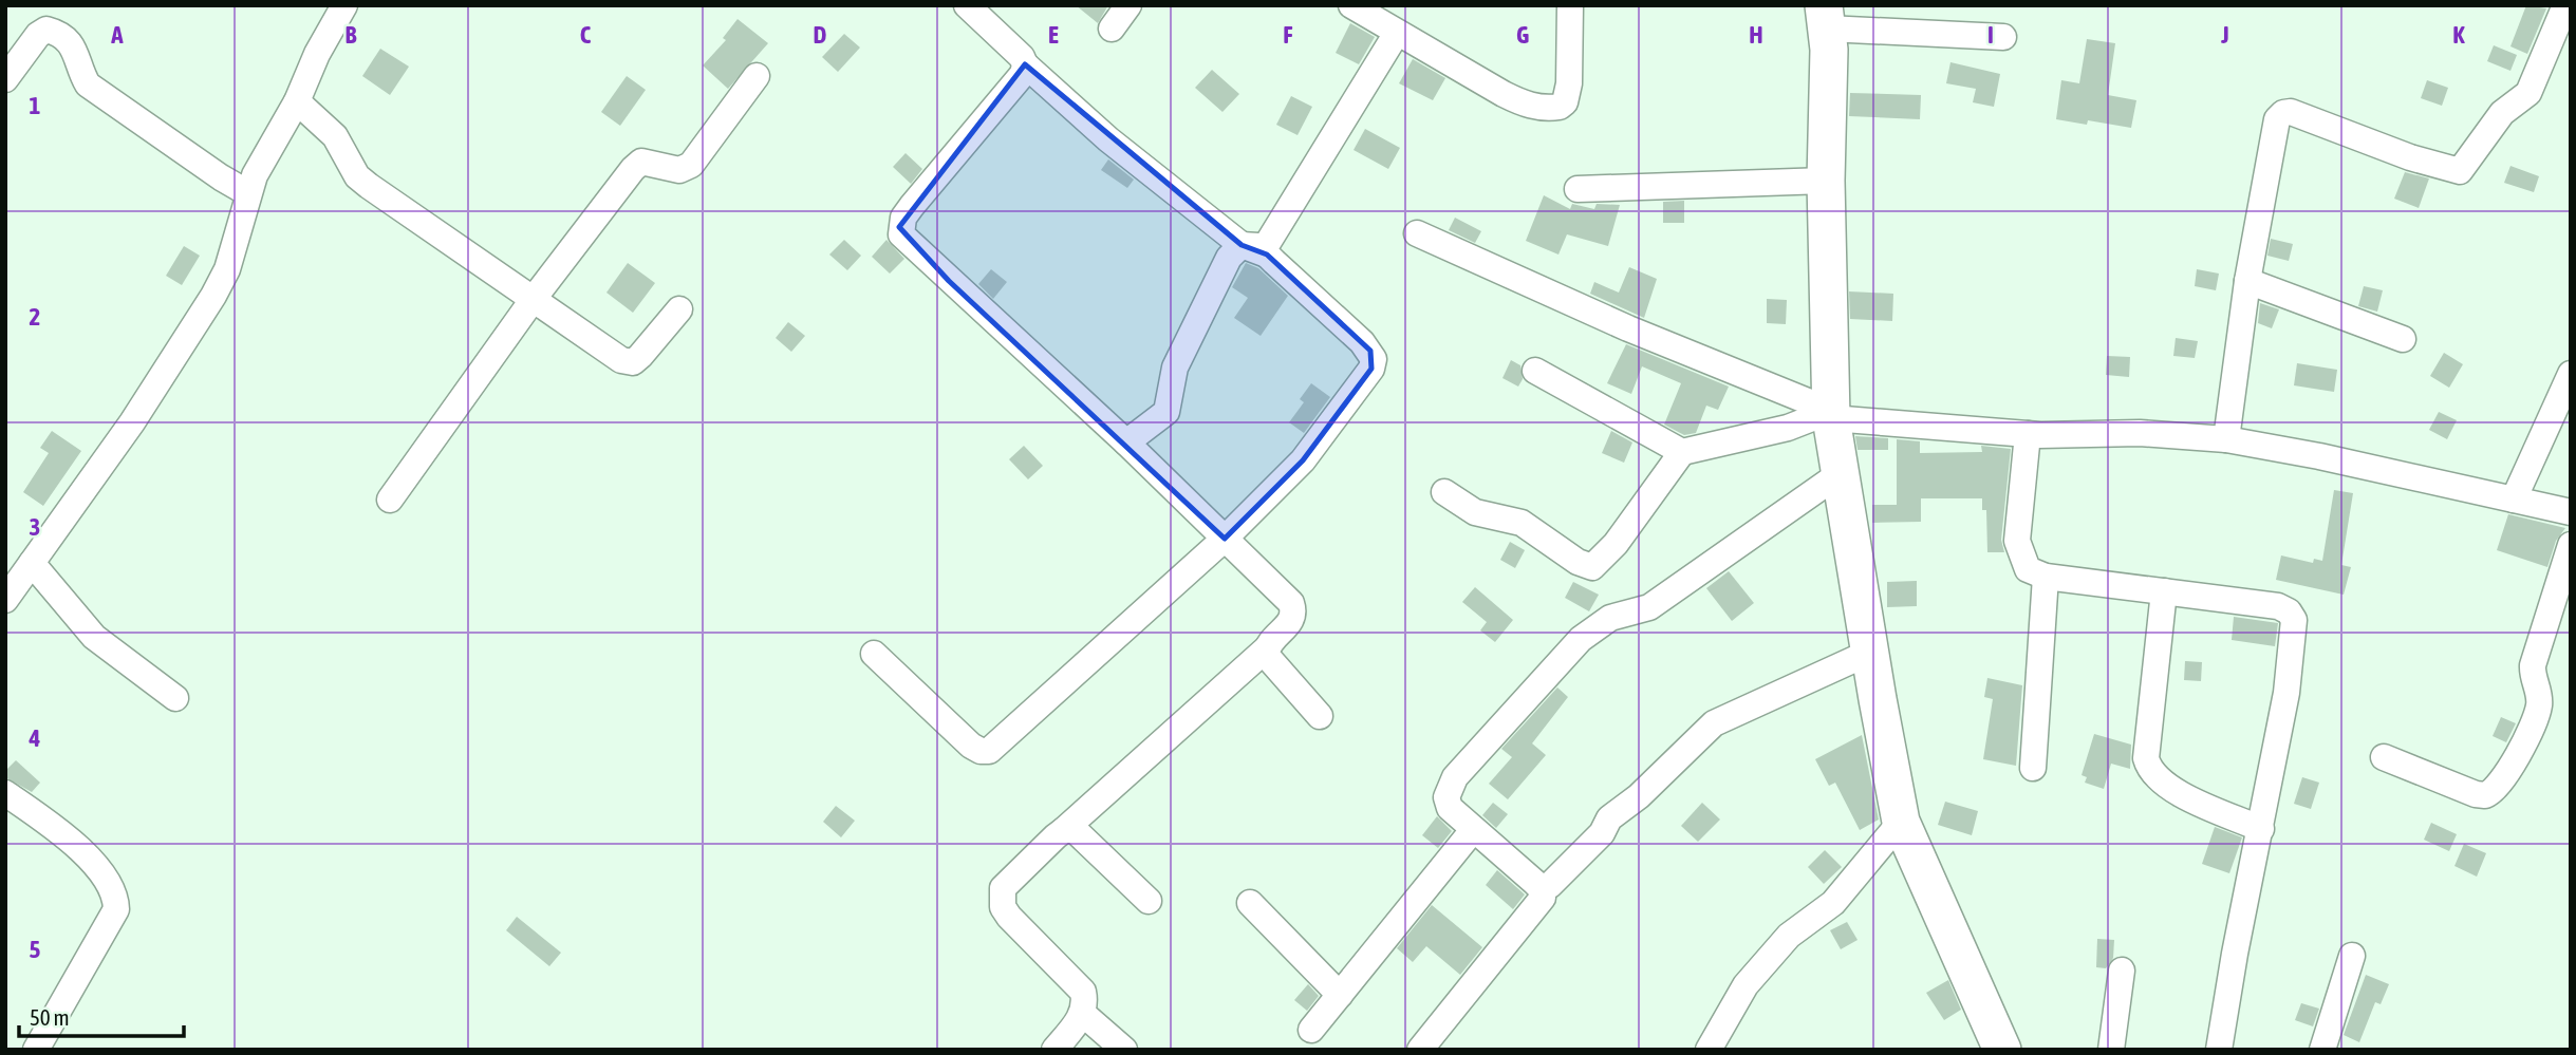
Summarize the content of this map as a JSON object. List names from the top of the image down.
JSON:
{
  "scale_bar": "50 m",
  "grid": {
    "columns": [
      "A",
      "B",
      "C",
      "D",
      "E",
      "F",
      "G",
      "H",
      "I",
      "J",
      "K"
    ],
    "rows": [
      "1",
      "2",
      "3",
      "4",
      "5"
    ]
  }
}
